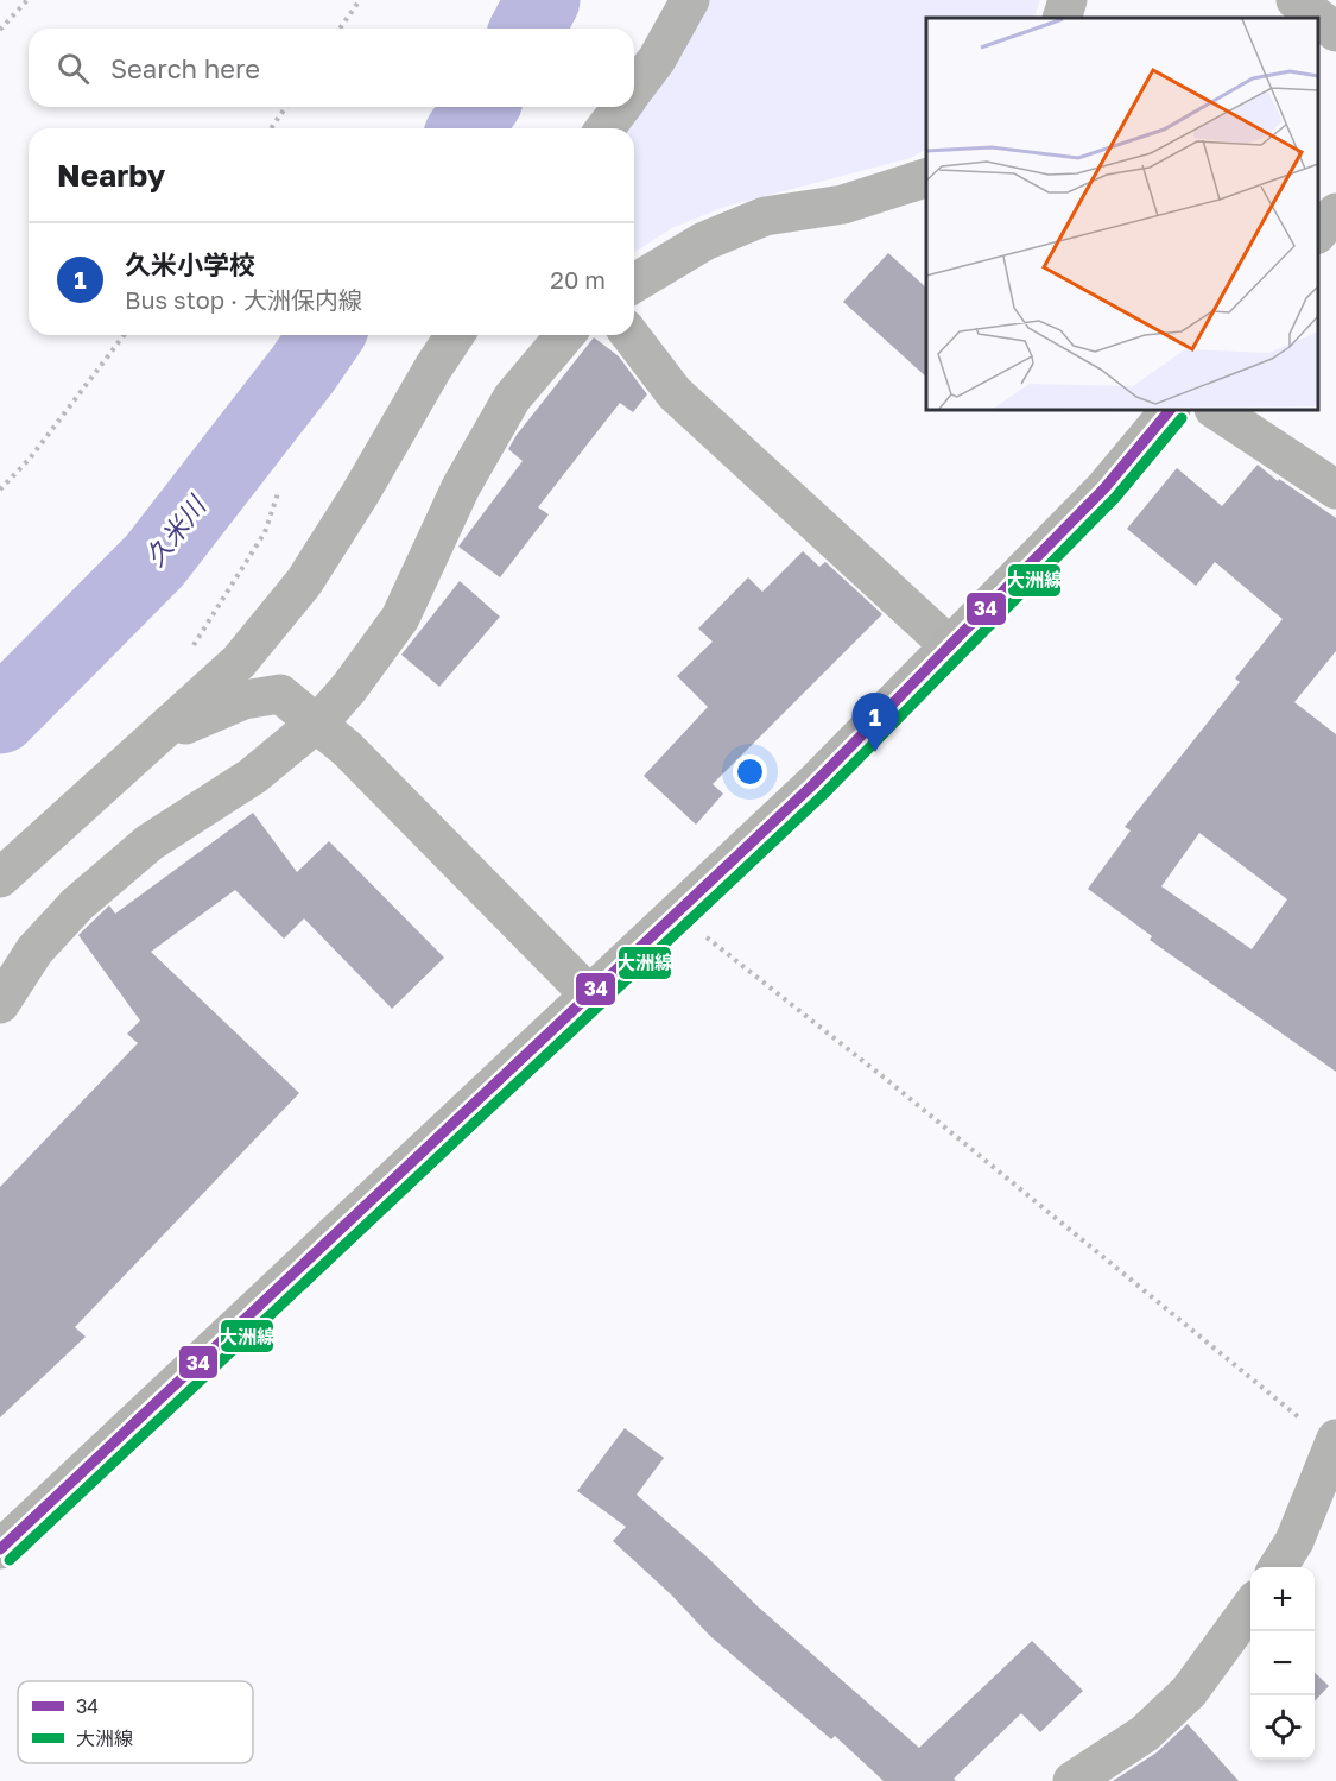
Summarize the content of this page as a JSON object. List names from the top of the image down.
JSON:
{
  "water": ["久米川"],
  "lines": ["transit line 34", "transit line 大洲線"],
  "legend": ["34", "大洲線"],
  "page": {
    "search": "Search here",
    "heading": "Nearby",
    "list": [
      {
        "mark": "1",
        "name": "久米小学校",
        "note": "Bus stop · 大洲保内線",
        "value": "20 m"
      }
    ],
    "pins": "1",
    "map_buttons": ["+", "−"]
  }
}
